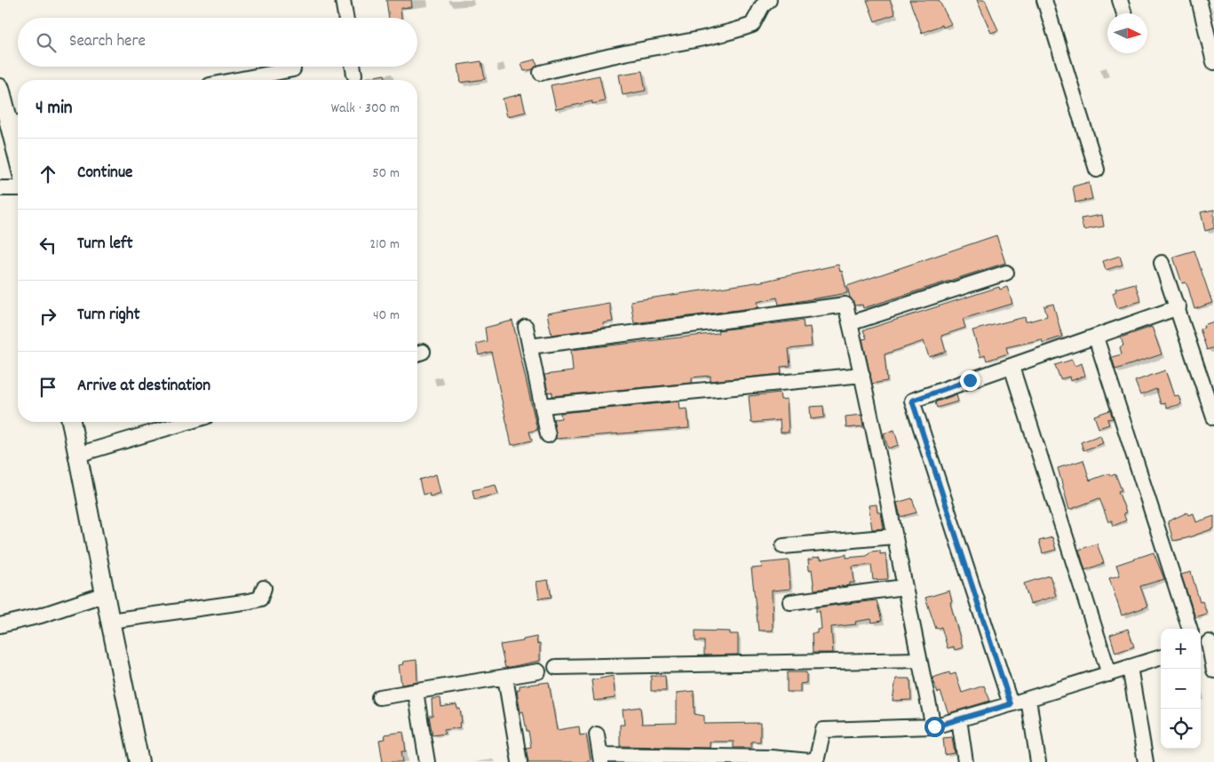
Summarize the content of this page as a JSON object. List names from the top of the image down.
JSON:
{
  "north": "right",
  "page": {
    "search": "Search here",
    "heading": ["4 min", "Walk · 300 m"],
    "list": [
      ["Continue", "50 m"],
      ["Turn left", "210 m"],
      ["Turn right", "40 m"],
      "Arrive at destination"
    ],
    "map_buttons": ["+", "−"]
  }
}
